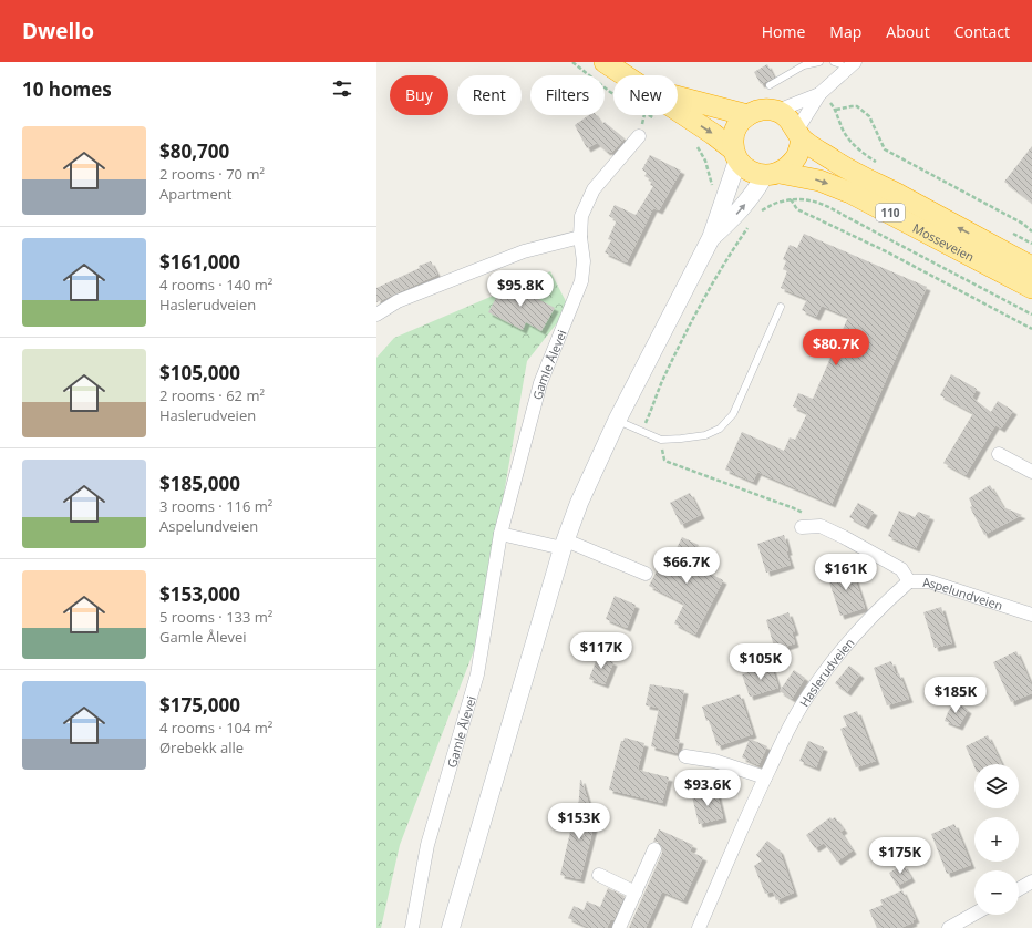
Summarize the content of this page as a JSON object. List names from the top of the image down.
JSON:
{
  "streets": {
    "highway": ["110", "Mosseveien"],
    "street": ["Gamle Ålevei", "Aspelundveien", "Haslerudveien"]
  },
  "crossings": [
    ["110", "Mosseveien"],
    ["Aspelundveien", "Haslerudveien"]
  ],
  "page": {
    "header": "Dwello",
    "nav": [
      "Home",
      "Map",
      "About",
      "Contact"
    ],
    "heading": "10 homes",
    "chip": [
      "Buy",
      "Rent",
      "Filters",
      "New"
    ],
    "list": [
      {
        "name": "$80,700",
        "note": "2 rooms · 70 m² · Apartment"
      },
      {
        "name": "$161,000",
        "note": "4 rooms · 140 m² · Haslerudveien"
      },
      {
        "name": "$105,000",
        "note": "2 rooms · 62 m² · Haslerudveien"
      },
      {
        "name": "$185,000",
        "note": "3 rooms · 116 m² · Aspelundveien"
      },
      {
        "name": "$153,000",
        "note": "5 rooms · 133 m² · Gamle Ålevei"
      },
      {
        "name": "$175,000",
        "note": "4 rooms · 104 m² · Ørebekk alle"
      }
    ],
    "price": [
      "$95.8K",
      "$80.7K",
      "$66.7K",
      "$161K",
      "$117K",
      "$105K",
      "$185K",
      "$93.6K",
      "$153K",
      "$175K"
    ],
    "map_buttons": ["+", "−"]
  }
}
